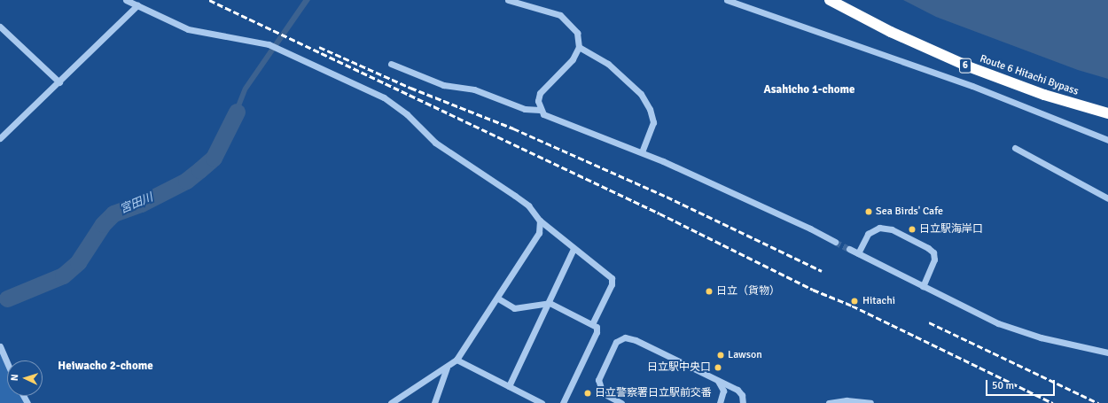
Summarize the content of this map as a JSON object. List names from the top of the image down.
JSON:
{
  "streets": {
    "highway": ["6", "Route 6 Hitachi Bypass"]
  },
  "districts": ["Asahicho 1-chome", "Heiwacho 2-chome"],
  "water": ["宮田川"],
  "places": [
    "Sea Birds' Cafe",
    "日立駅海岸口",
    "日立（貨物）",
    "Hitachi",
    "Lawson",
    "日立駅中央口",
    "日立警察署日立駅前交番"
  ],
  "scale_bar": "50 m",
  "north": "left"
}
